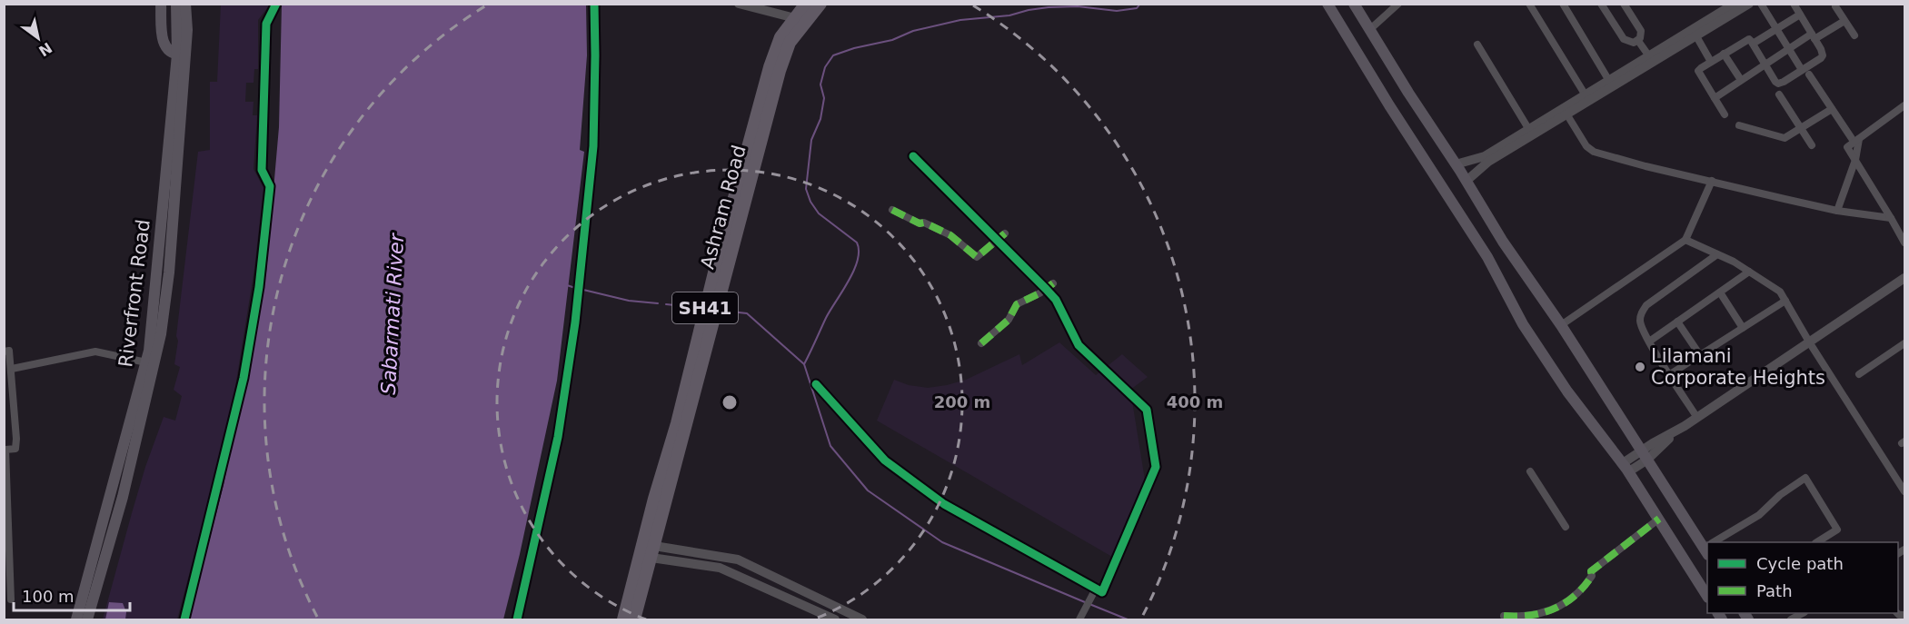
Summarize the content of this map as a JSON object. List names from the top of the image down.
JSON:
{
  "streets": {
    "main road": ["Ashram Road", "Riverfront Road"]
  },
  "water": ["Sabarmati River"],
  "places": ["Lilamani Corporate Heights"],
  "legend": ["Cycle path", "Path"],
  "scale_bar": "100 m",
  "north": "bottom right",
  "rings": ["200 m", "400 m"]
}
